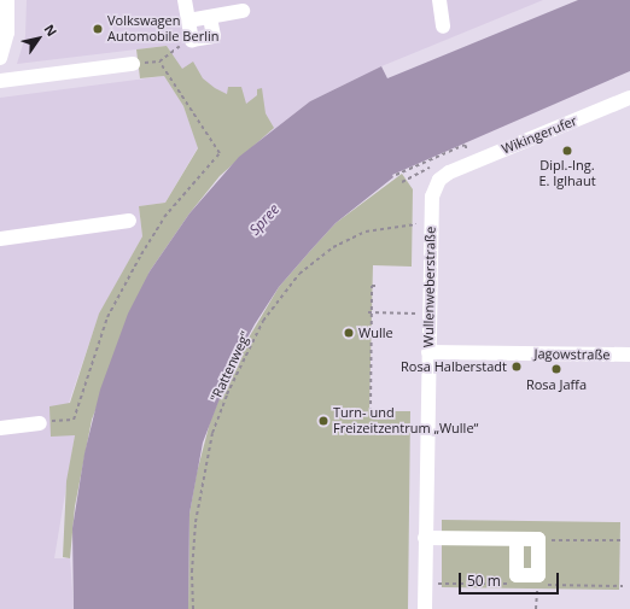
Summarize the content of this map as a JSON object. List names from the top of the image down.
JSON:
{
  "streets": {
    "street": ["Wikingerufer", "Wullenweberstraße", "Jagowstraße"],
    "path": ["\"Rattenweg\""]
  },
  "crossings": [
    ["Wikingerufer", "Wullenweberstraße"],
    ["Wullenweberstraße", "Jagowstraße"]
  ],
  "water": ["Spree"],
  "places": [
    "Volkswagen Automobile Berlin",
    "Dipl.-Ing. E. Iglhaut",
    "Wulle",
    "Rosa Halberstadt",
    "Rosa Jaffa",
    "Turn- und Freizeitzentrum „Wulle“"
  ],
  "scale_bar": "50 m",
  "north": "top right"
}
